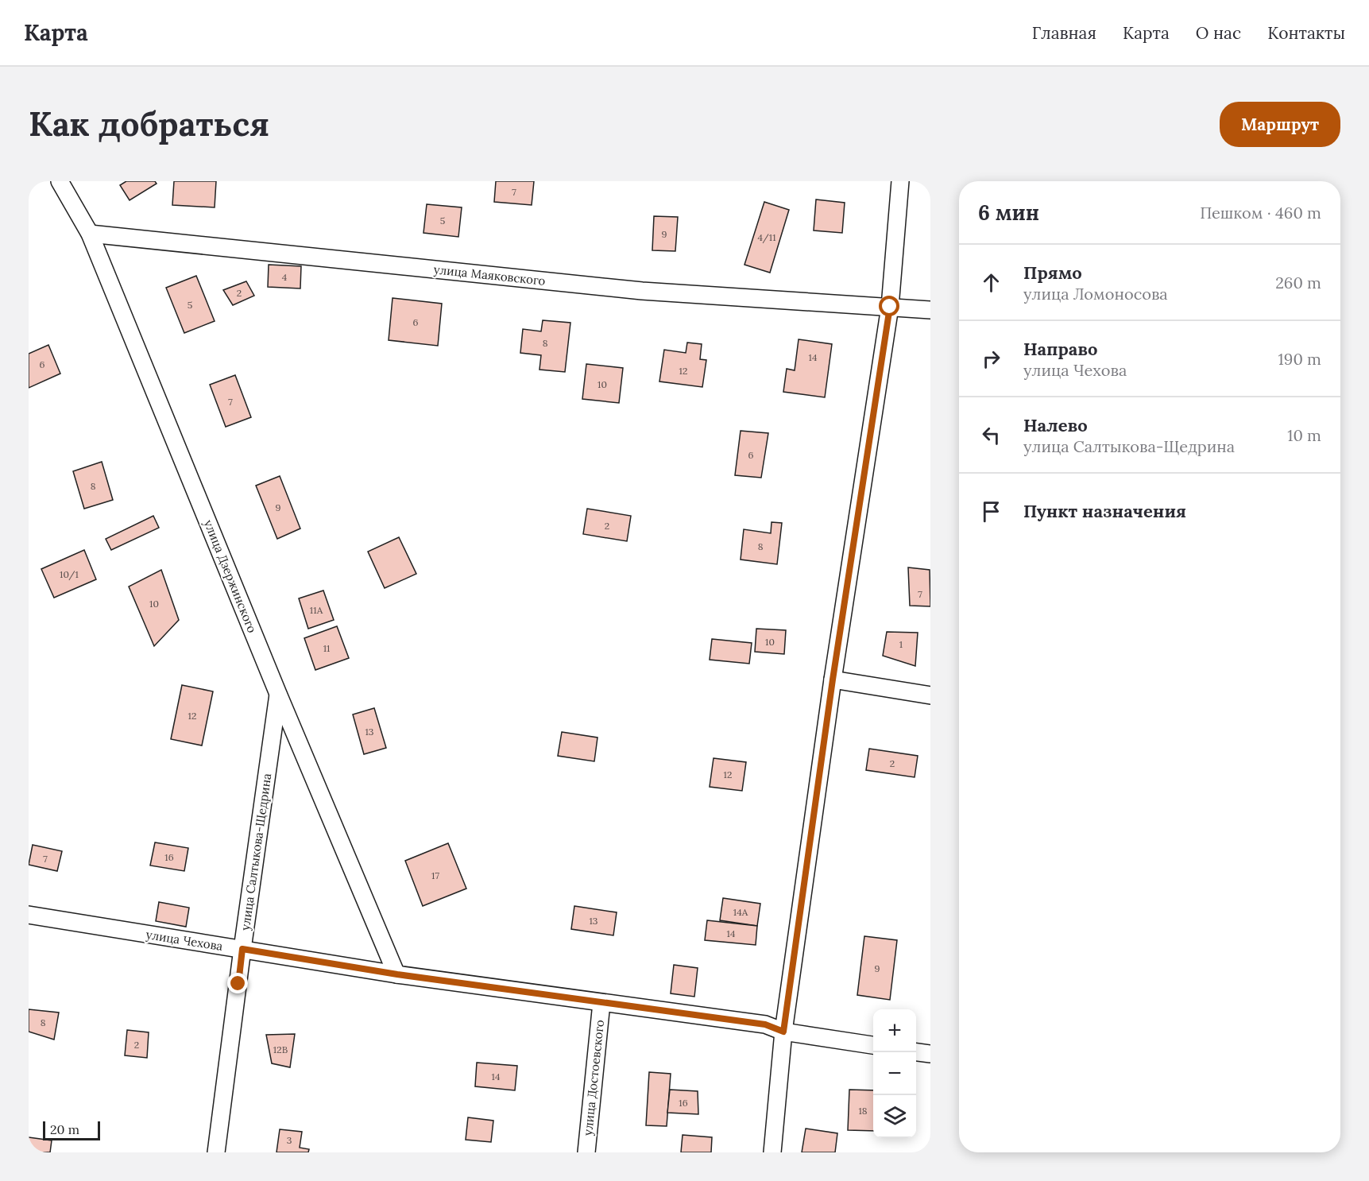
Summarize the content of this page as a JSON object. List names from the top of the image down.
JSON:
{
  "streets": {
    "street": [
      "улица Маяковского",
      "улица Дзержинского",
      "улица Салтыкова-Щедрина",
      "улица Чехова",
      "улица Достоевского"
    ]
  },
  "crossings": [
    ["улица Маяковского", "улица Дзержинского"],
    ["улица Дзержинского", "улица Салтыкова-Щедрина"],
    ["улица Дзержинского", "улица Чехова"],
    ["улица Салтыкова-Щедрина", "улица Чехова"],
    ["улица Чехова", "улица Достоевского"]
  ],
  "house_numbers": [
    "7",
    "5",
    "9",
    "4/11",
    "4",
    "2",
    "5",
    "6",
    "8",
    "14",
    "6",
    "12",
    "10",
    "7",
    "6",
    "8",
    "9",
    "2",
    "8",
    "10/1",
    "7",
    "10",
    "11А",
    "10",
    "1",
    "11",
    "12",
    "13",
    "2",
    "12",
    "16",
    "7",
    "17",
    "14А",
    "13",
    "14",
    "9",
    "8",
    "2",
    "12В",
    "14",
    "16",
    "18",
    "3"
  ],
  "scale_bar": "20 m",
  "page": {
    "header": "Карта",
    "nav": [
      "Главная",
      "Карта",
      "О нас",
      "Контакты"
    ],
    "buttons": "Маршрут",
    "title": "Как добраться",
    "heading": ["6 мин", "Пешком · 460 m"],
    "list": [
      ["Прямо", "улица Ломоносова", "260 m"],
      ["Направо", "улица Чехова", "190 m"],
      ["Налево", "улица Салтыкова-Щедрина", "10 m"],
      "Пункт назначения"
    ],
    "map_buttons": ["+", "−"],
    "scale": "20 m"
  }
}
